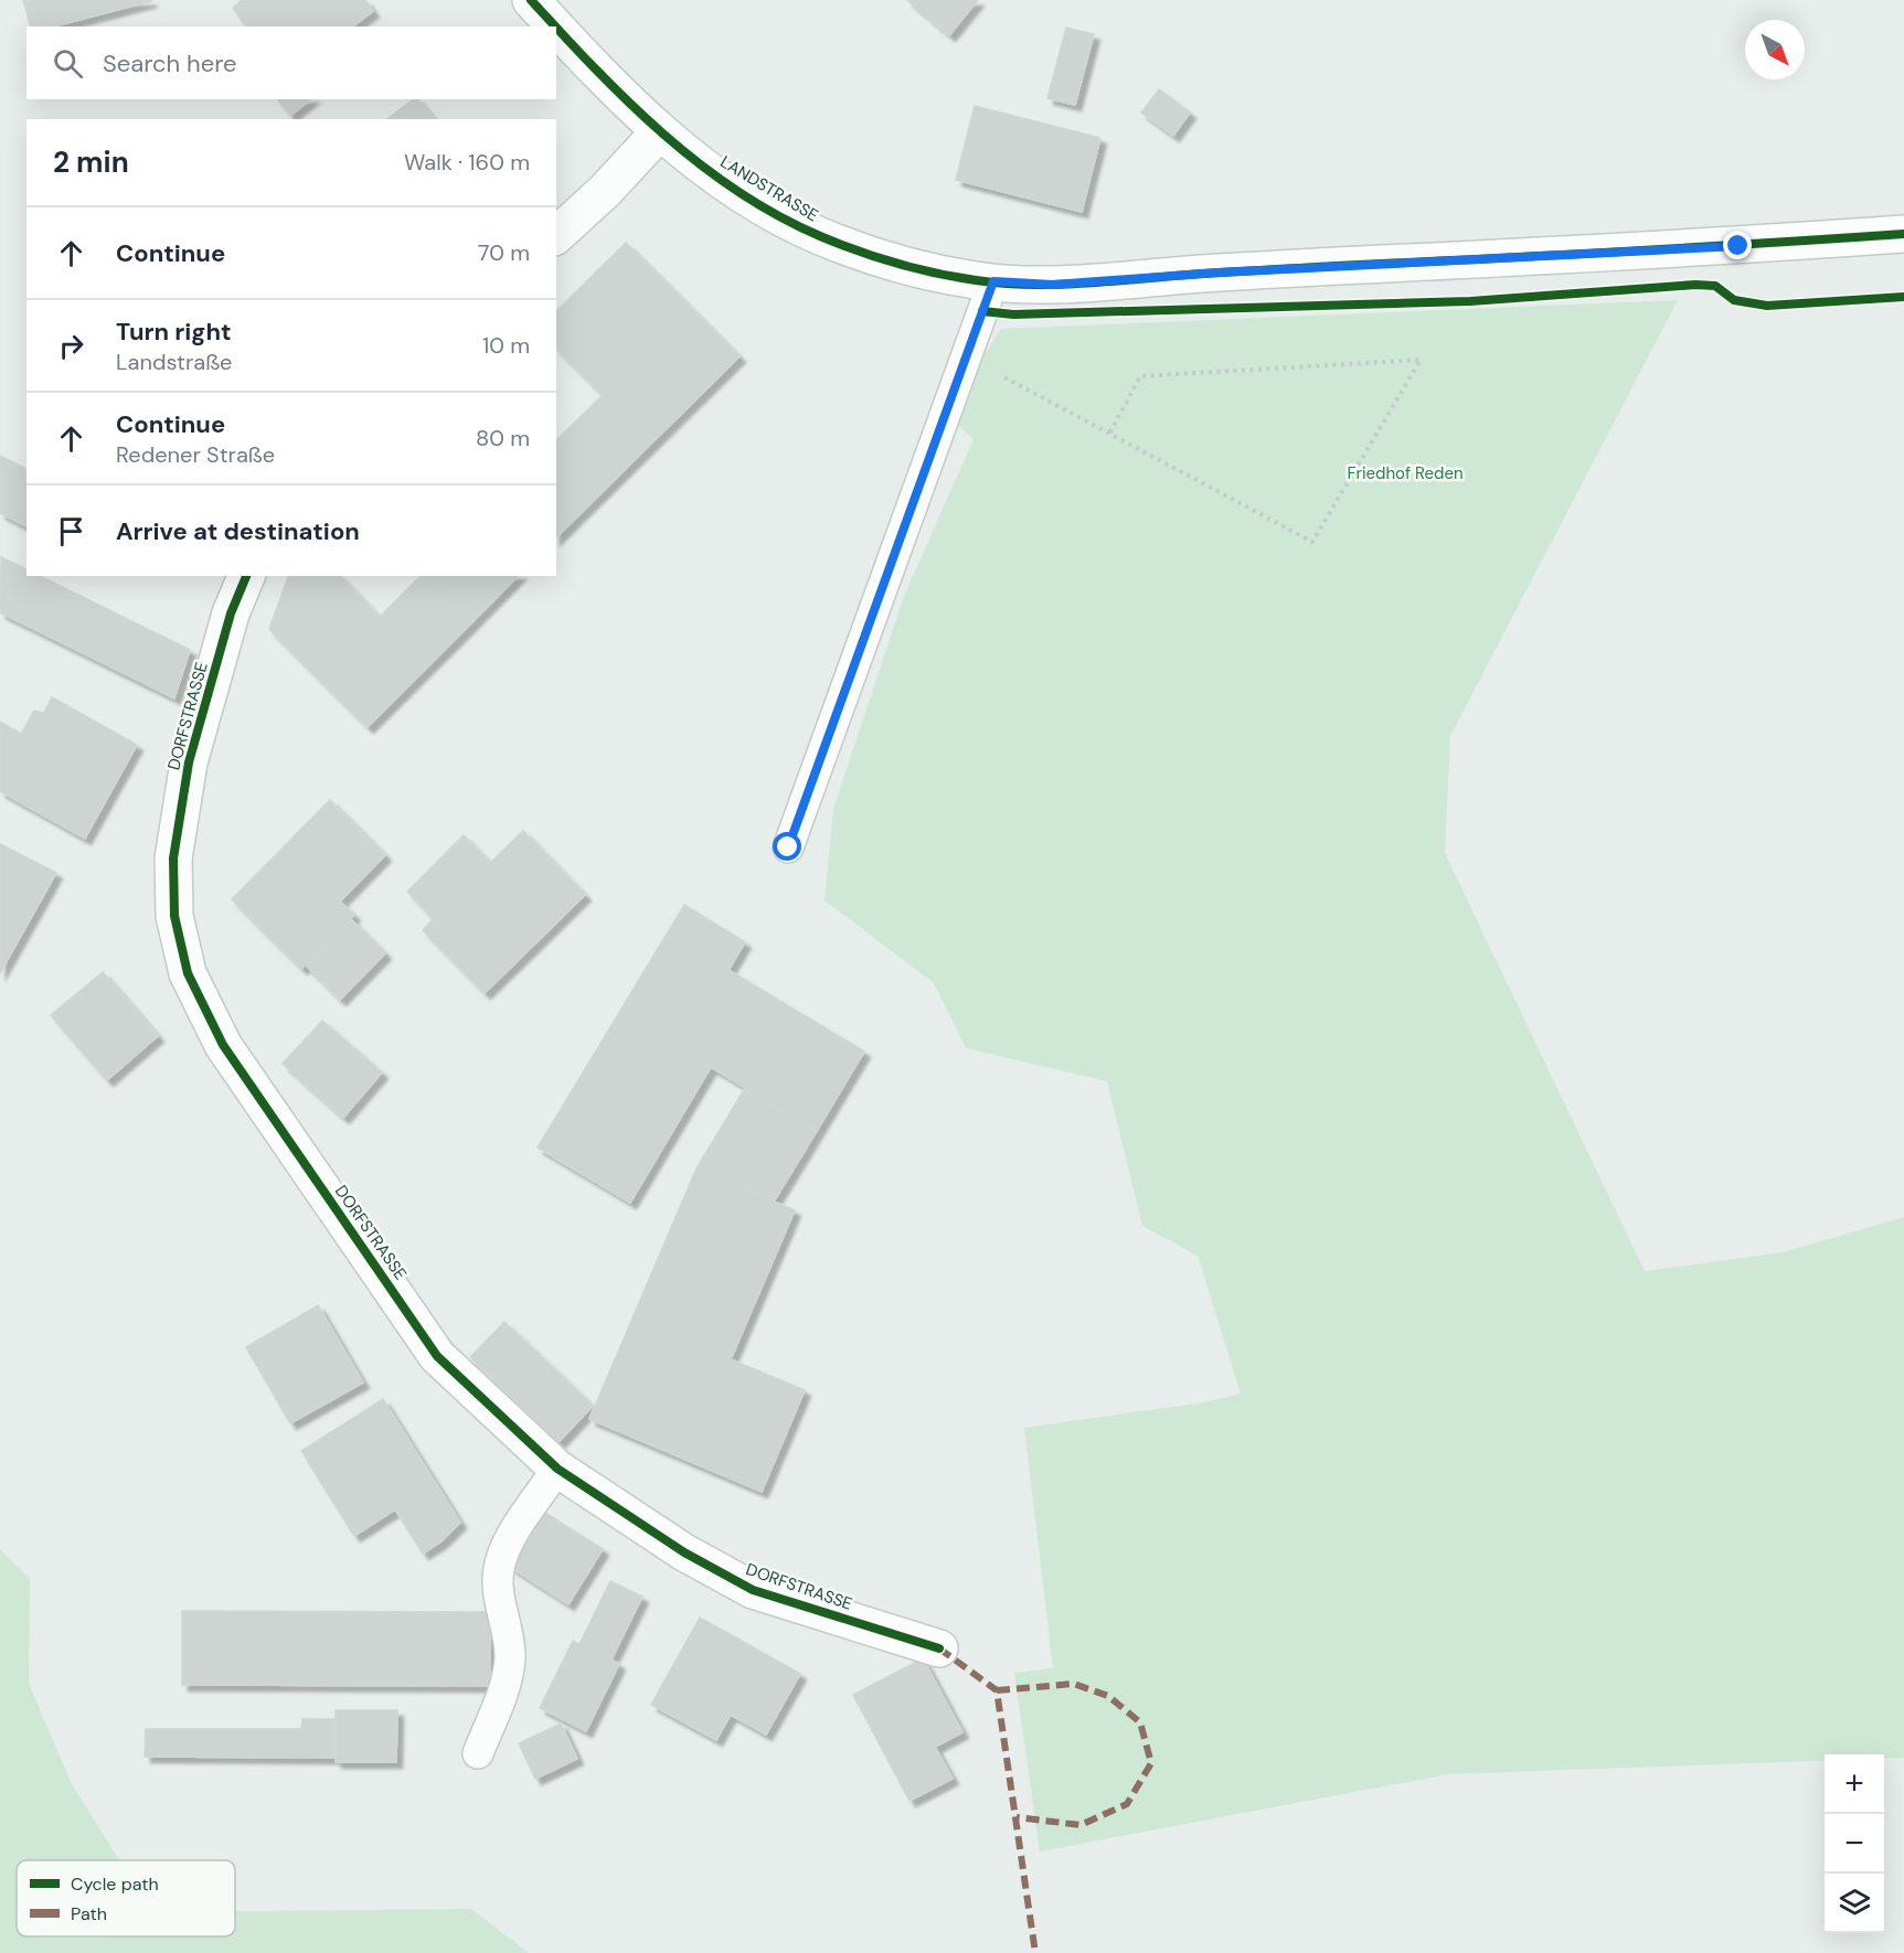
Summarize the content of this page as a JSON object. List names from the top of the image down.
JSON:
{
  "streets": {
    "street": ["LANDSTRASSE", "DORFSTRASSE"]
  },
  "parks": ["Friedhof Reden"],
  "legend": ["Cycle path", "Path"],
  "north": "bottom right",
  "page": {
    "search": "Search here",
    "heading": ["2 min", "Walk · 160 m"],
    "list": [
      ["Continue", "70 m"],
      ["Turn right", "Landstraße", "10 m"],
      ["Continue", "Redener Straße", "80 m"],
      "Arrive at destination"
    ],
    "map_buttons": ["+", "−"]
  }
}
